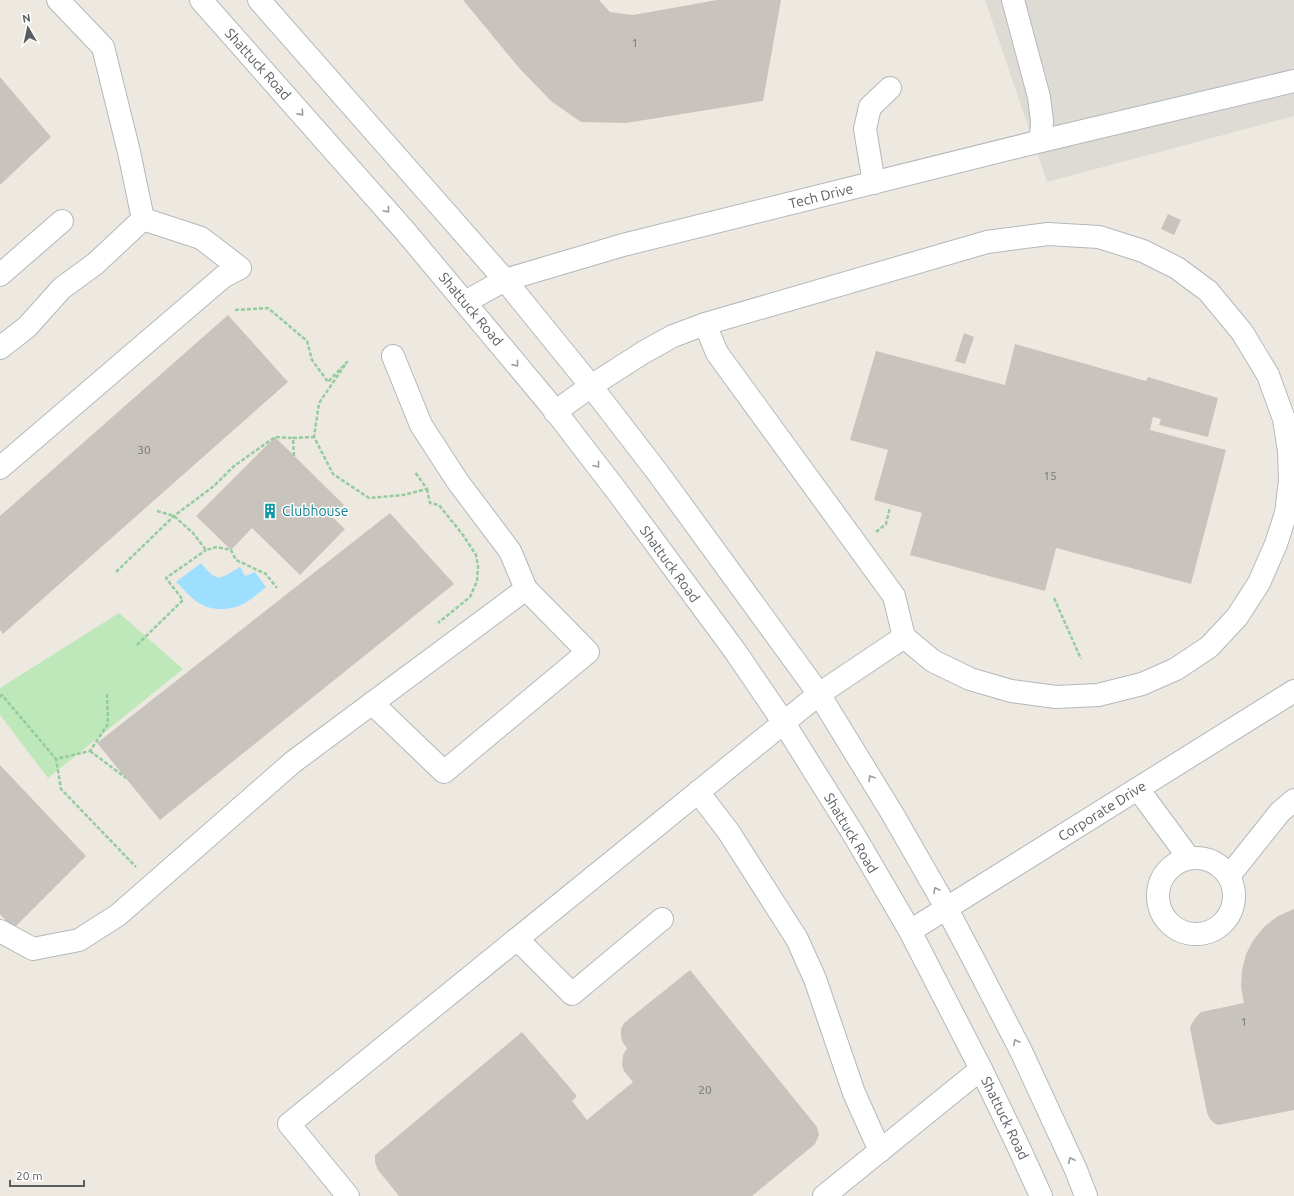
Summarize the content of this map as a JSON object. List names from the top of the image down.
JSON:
{
  "streets": {
    "street": ["Shattuck Road", "Tech Drive", "Corporate Drive"]
  },
  "crossings": [
    ["Shattuck Road", "Tech Drive"],
    ["Shattuck Road", "Corporate Drive"]
  ],
  "places": {
    "building": ["Clubhouse"]
  },
  "house_numbers": [
    "1",
    "30",
    "15",
    "1",
    "20"
  ],
  "scale_bar": "20 m",
  "north": "top"
}
